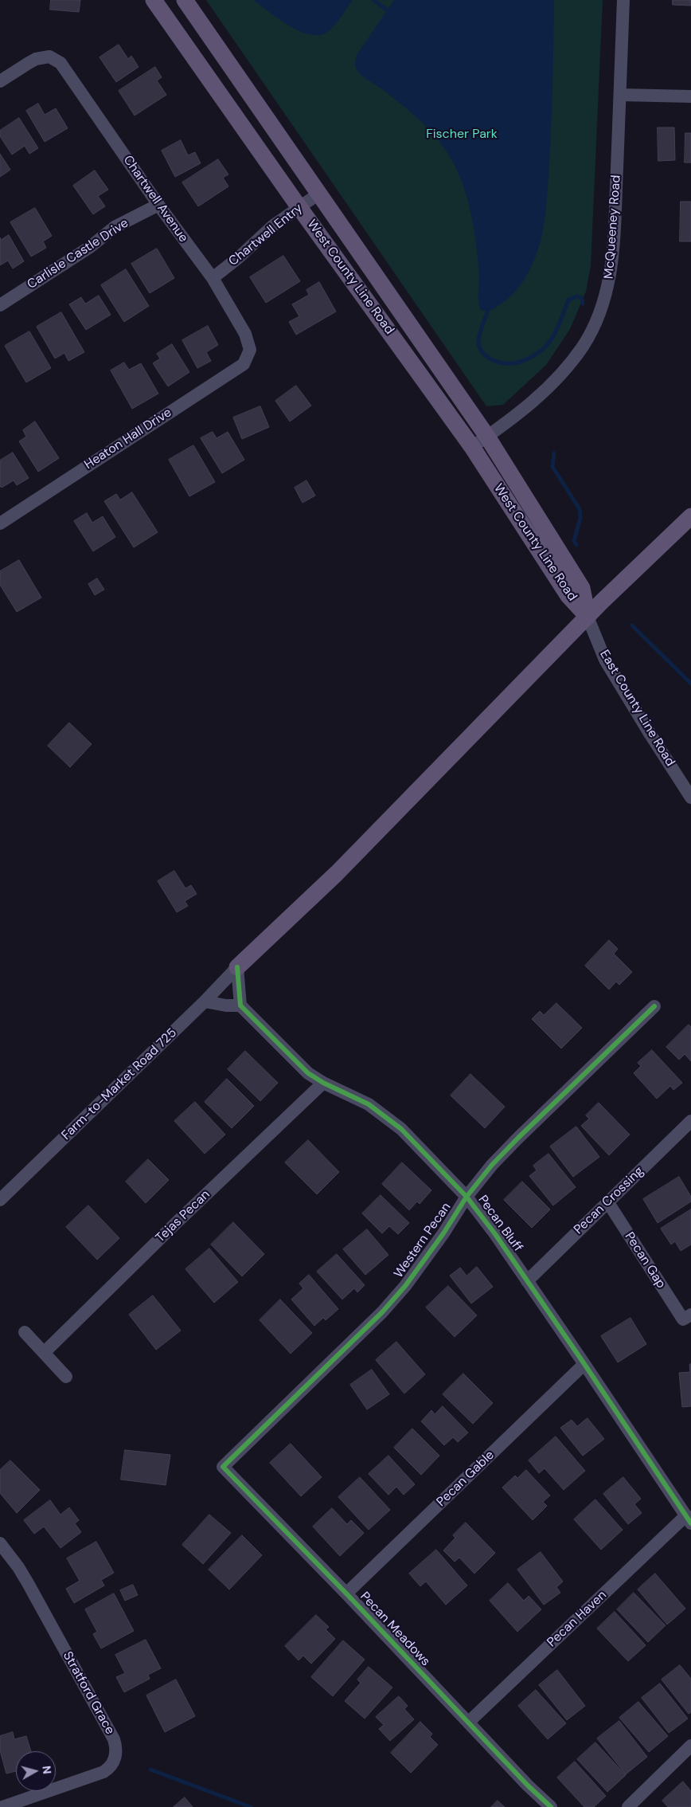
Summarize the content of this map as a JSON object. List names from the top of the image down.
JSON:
{
  "streets": {
    "main road": ["West County Line Road"],
    "street": [
      "Chartwell Avenue",
      "McQueeney Road",
      "Chartwell Entry",
      "Carlisle Castle Drive",
      "Heaton Hall Drive",
      "East County Line Road",
      "Farm-to-Market Road 725",
      "Pecan Crossing",
      "Tejas Pecan",
      "Pecan Bluff",
      "Western Pecan",
      "Pecan Gap",
      "Pecan Gable",
      "Pecan Haven",
      "Pecan Meadows",
      "Stratford Grace"
    ]
  },
  "crossings": [
    ["Chartwell Avenue", "Chartwell Entry"],
    ["Chartwell Avenue", "Carlisle Castle Drive"],
    ["Chartwell Avenue", "Heaton Hall Drive"],
    ["McQueeney Road", "West County Line Road"],
    ["Chartwell Entry", "West County Line Road"],
    ["West County Line Road", "East County Line Road"],
    ["Pecan Crossing", "Pecan Bluff"],
    ["Pecan Crossing", "Pecan Gap"],
    ["Tejas Pecan", "Pecan Bluff"],
    ["Pecan Bluff", "Western Pecan"],
    ["Pecan Bluff", "Pecan Gable"],
    ["Pecan Bluff", "Pecan Haven"],
    ["Western Pecan", "Pecan Meadows"],
    ["Pecan Gable", "Pecan Meadows"],
    ["Pecan Haven", "Pecan Meadows"]
  ],
  "parks": ["Fischer Park"],
  "north": "right"
}
